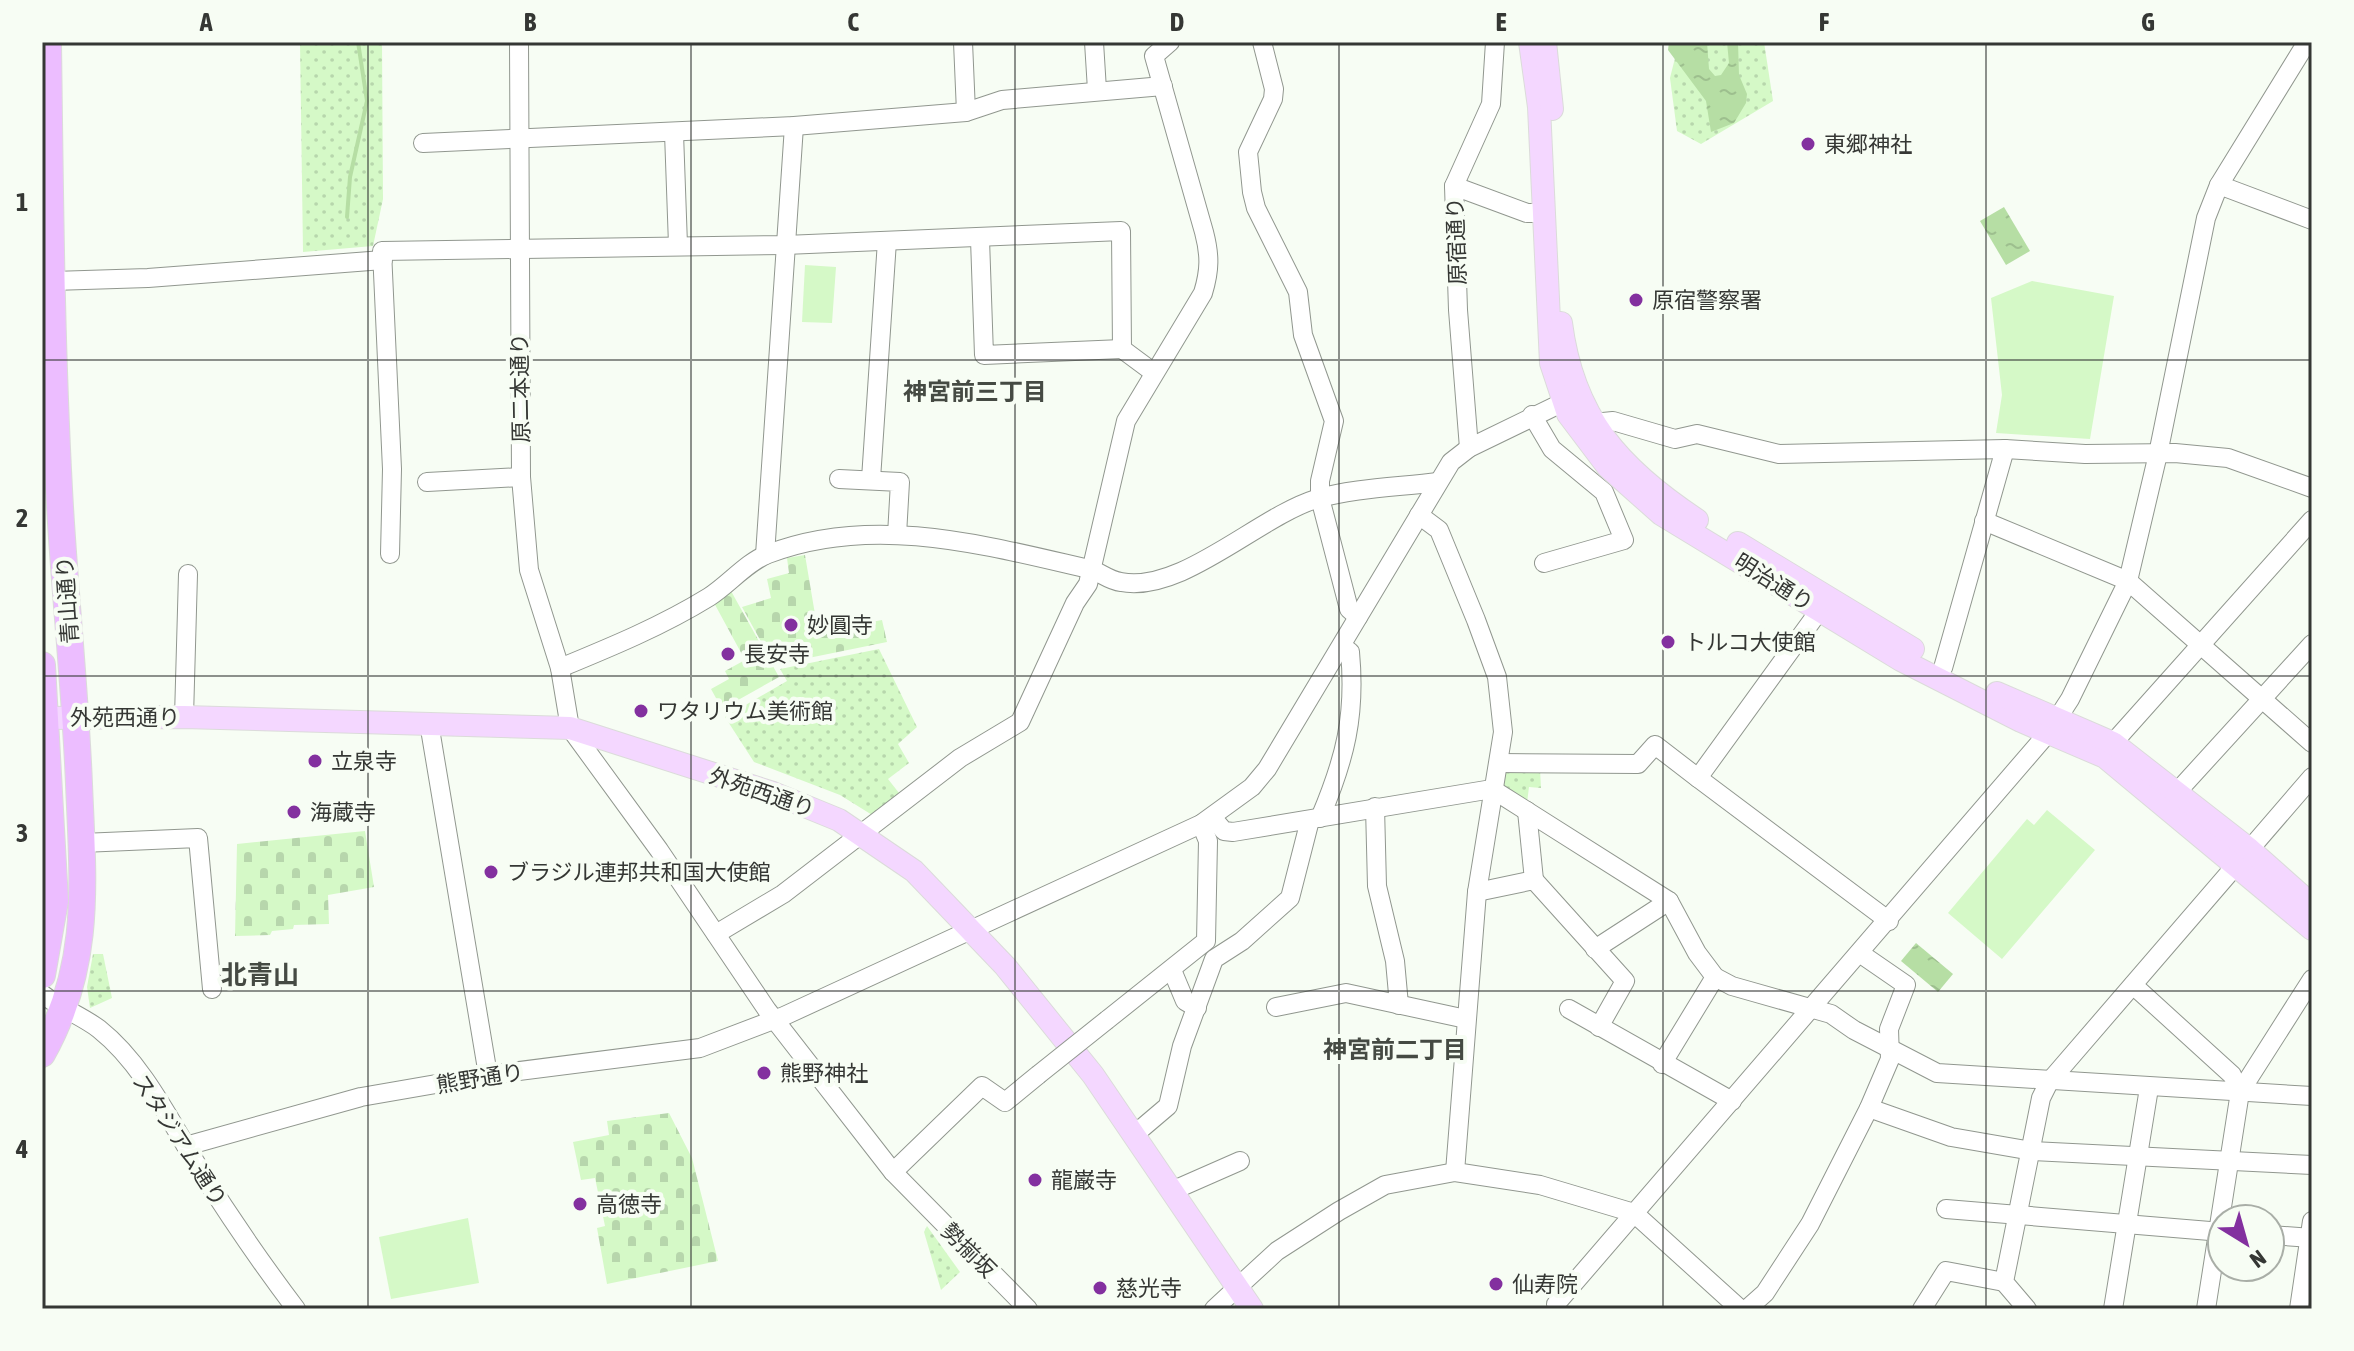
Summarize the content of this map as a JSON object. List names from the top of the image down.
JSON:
{
  "streets": {
    "highway": ["青山通り"],
    "main road": ["明治通り", "外苑西通り"],
    "street": [
      "原宿通り",
      "原二本通り",
      "熊野通り",
      "スタジアム通り",
      "勢揃坂"
    ]
  },
  "crossings": [
    ["原宿通り", "熊野通り"],
    ["原二本通り", "外苑西通り"],
    ["原二本通り", "勢揃坂"],
    ["明治通り", "熊野通り"],
    ["青山通り", "外苑西通り"],
    ["青山通り", "スタジアム通り"],
    ["外苑西通り", "熊野通り"],
    ["外苑西通り", "勢揃坂"],
    ["熊野通り", "スタジアム通り"],
    ["熊野通り", "勢揃坂"]
  ],
  "districts": ["神宮前三丁目", "北青山", "神宮前二丁目"],
  "places": [
    "東郷神社",
    "原宿警察署",
    "妙圓寺",
    "トルコ大使館",
    "長安寺",
    "ワタリウム美術館",
    "立泉寺",
    "海蔵寺",
    "ブラジル連邦共和国大使館",
    "熊野神社",
    "龍巌寺",
    "高徳寺",
    "仙寿院",
    "慈光寺"
  ],
  "north": "bottom right",
  "grid": {
    "columns": [
      "A",
      "B",
      "C",
      "D",
      "E",
      "F",
      "G"
    ],
    "rows": [
      "1",
      "2",
      "3",
      "4"
    ]
  }
}
